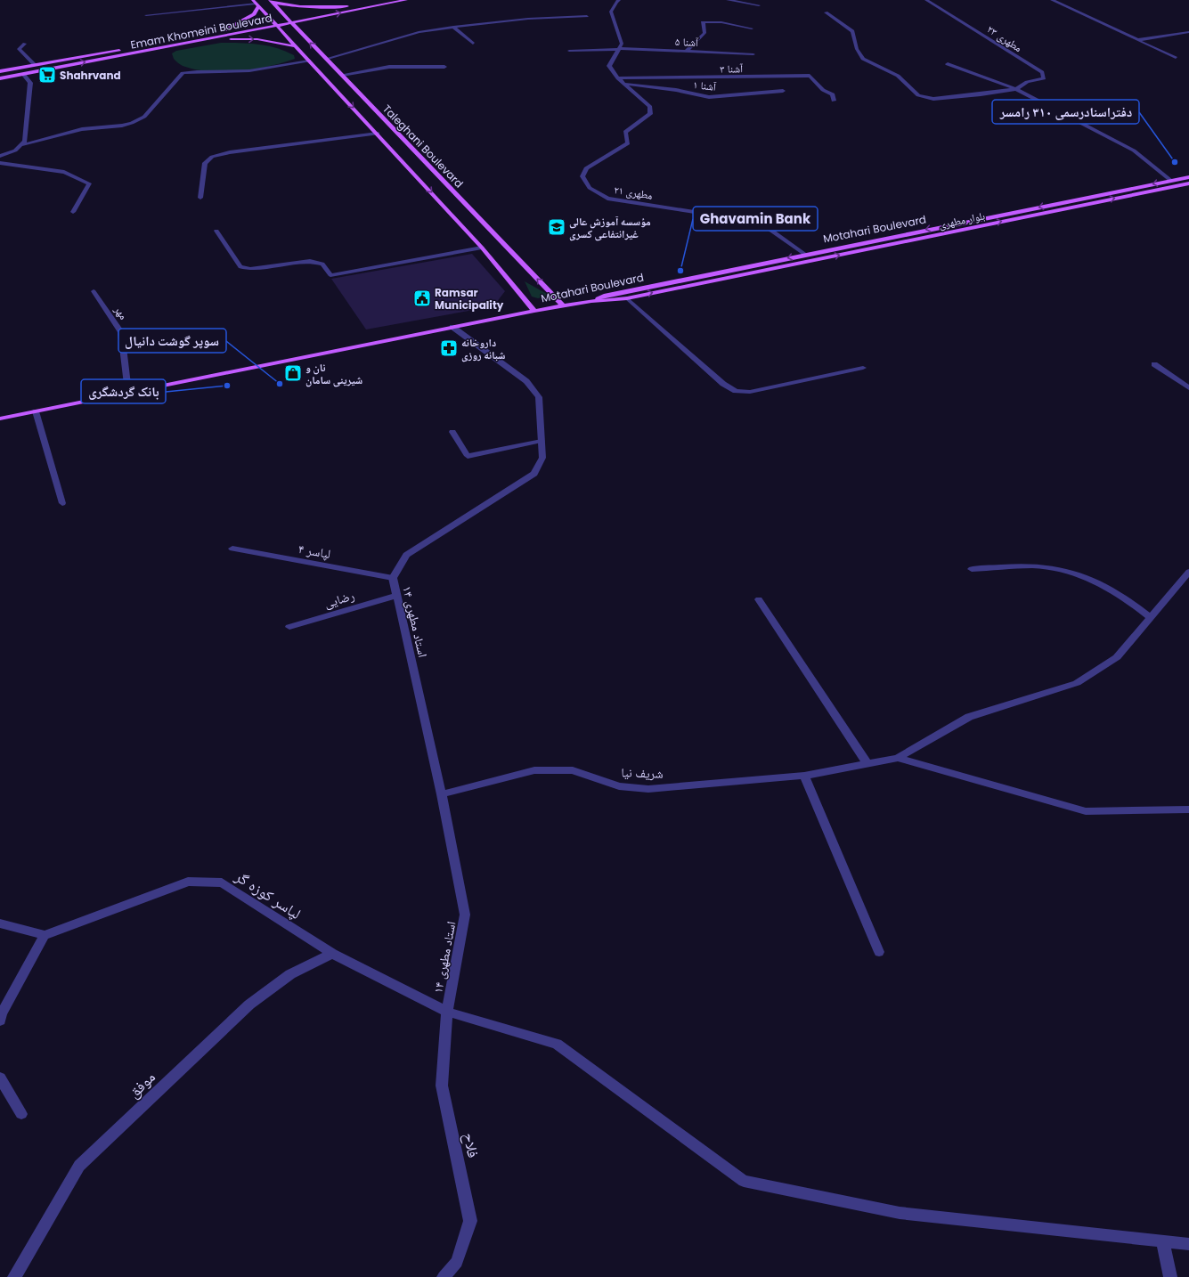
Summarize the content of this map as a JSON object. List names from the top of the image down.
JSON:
{
  "streets": {
    "main road": [
      "Emam Khomeini Boulevard",
      "Taleghani Boulevard",
      "بلوار مطهری",
      "Motahari Boulevard"
    ],
    "street": [
      "مطهری ۲۳",
      "آشنا ۵",
      "آشنا ۳",
      "آشنا ۱",
      "مطهری ۲۱",
      "مهر",
      "لپاسر ۴",
      "رضایی",
      "استاد مطهری ۱۴",
      "شریف نیا",
      "لپاسر کوزه گر",
      "موفق",
      "فلاح"
    ]
  },
  "crossings": [
    ["Emam Khomeini Boulevard", "Taleghani Boulevard"],
    ["آشنا ۵", "مطهری ۲۱"],
    ["آشنا ۳", "مطهری ۲۱"],
    ["آشنا ۱", "مطهری ۲۱"],
    ["Taleghani Boulevard", "Motahari Boulevard"],
    ["مطهری ۲۱", "Motahari Boulevard"],
    ["بلوار مطهری", "Motahari Boulevard"],
    ["Motahari Boulevard", "مهر"],
    ["Motahari Boulevard", "استاد مطهری ۱۴"],
    ["لپاسر ۴", "استاد مطهری ۱۴"],
    ["رضایی", "استاد مطهری ۱۴"],
    ["استاد مطهری ۱۴", "شریف نیا"],
    ["استاد مطهری ۱۴", "لپاسر کوزه گر"],
    ["استاد مطهری ۱۴", "فلاح"],
    ["لپاسر کوزه گر", "موفق"],
    ["لپاسر کوزه گر", "فلاح"]
  ],
  "one_way": ["بلوار مطهری", "Motahari Boulevard"],
  "places": {
    "supermarket": ["Shahrvand"],
    "other": [
      "دفتراسنادرسمی ۳۱۰ رامسر",
      "Ghavamin Bank",
      "سوپر گوشت دانیال",
      "بانک گردشگری"
    ],
    "school or university": ["مؤسسه آموزش عالی غیرانتفاعی کسری"],
    "public building": ["Ramsar Municipality"],
    "pharmacy": ["داروخانه شبانه روزی"],
    "shop": ["نان و شیرینی سامان"]
  }
}
